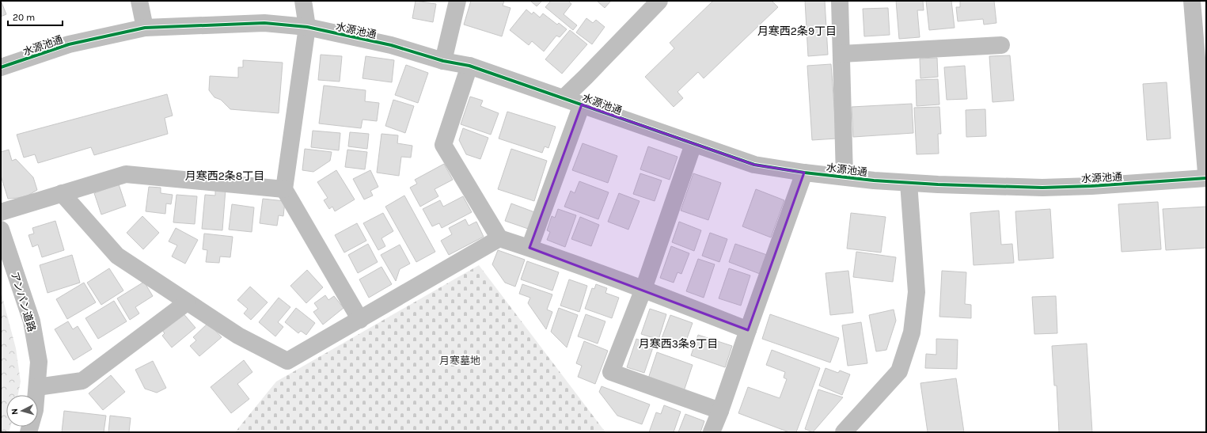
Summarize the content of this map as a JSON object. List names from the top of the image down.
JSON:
{
  "streets": {
    "street": ["水源池通", "アンパン道路"]
  },
  "districts": ["月寒西2条9丁目", "月寒西2条8丁目", "月寒西3条9丁目"],
  "parks": ["月寒墓地"],
  "scale_bar": "20 m",
  "north": "left"
}
